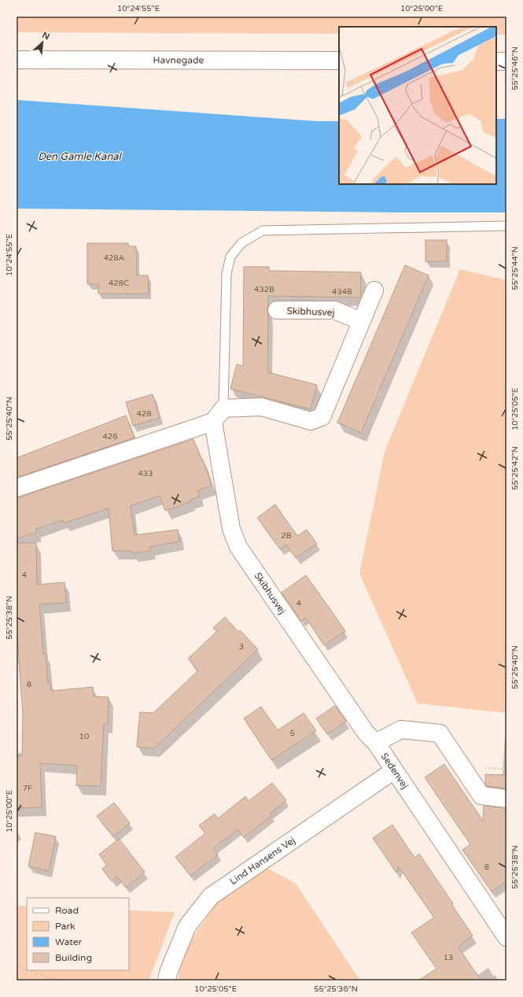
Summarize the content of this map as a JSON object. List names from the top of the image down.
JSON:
{
  "streets": {
    "street": [
      "Havnegade",
      "Skibhusvej",
      "Sedenvej",
      "Lind Hansens Vej"
    ]
  },
  "crossings": [
    ["Skibhusvej", "Sedenvej"],
    ["Sedenvej", "Lind Hansens Vej"]
  ],
  "water": ["Den Gamle Kanal"],
  "house_numbers": [
    "428A",
    "428C",
    "432B",
    "434B",
    "428",
    "426",
    "433",
    "2B",
    "4",
    "4",
    "3",
    "8",
    "5",
    "10",
    "7F",
    "8",
    "13"
  ],
  "legend": [
    "Road",
    "Park",
    "Water",
    "Building"
  ],
  "north": "top right",
  "coordinates": [
    "10°24'55\"E",
    "10°25'00\"E",
    "55°25'46\"N",
    "55°25'44\"N",
    "10°25'05\"E",
    "55°25'40\"N",
    "55°25'42\"N",
    "55°25'38\"N",
    "55°25'36\"N"
  ]
}
